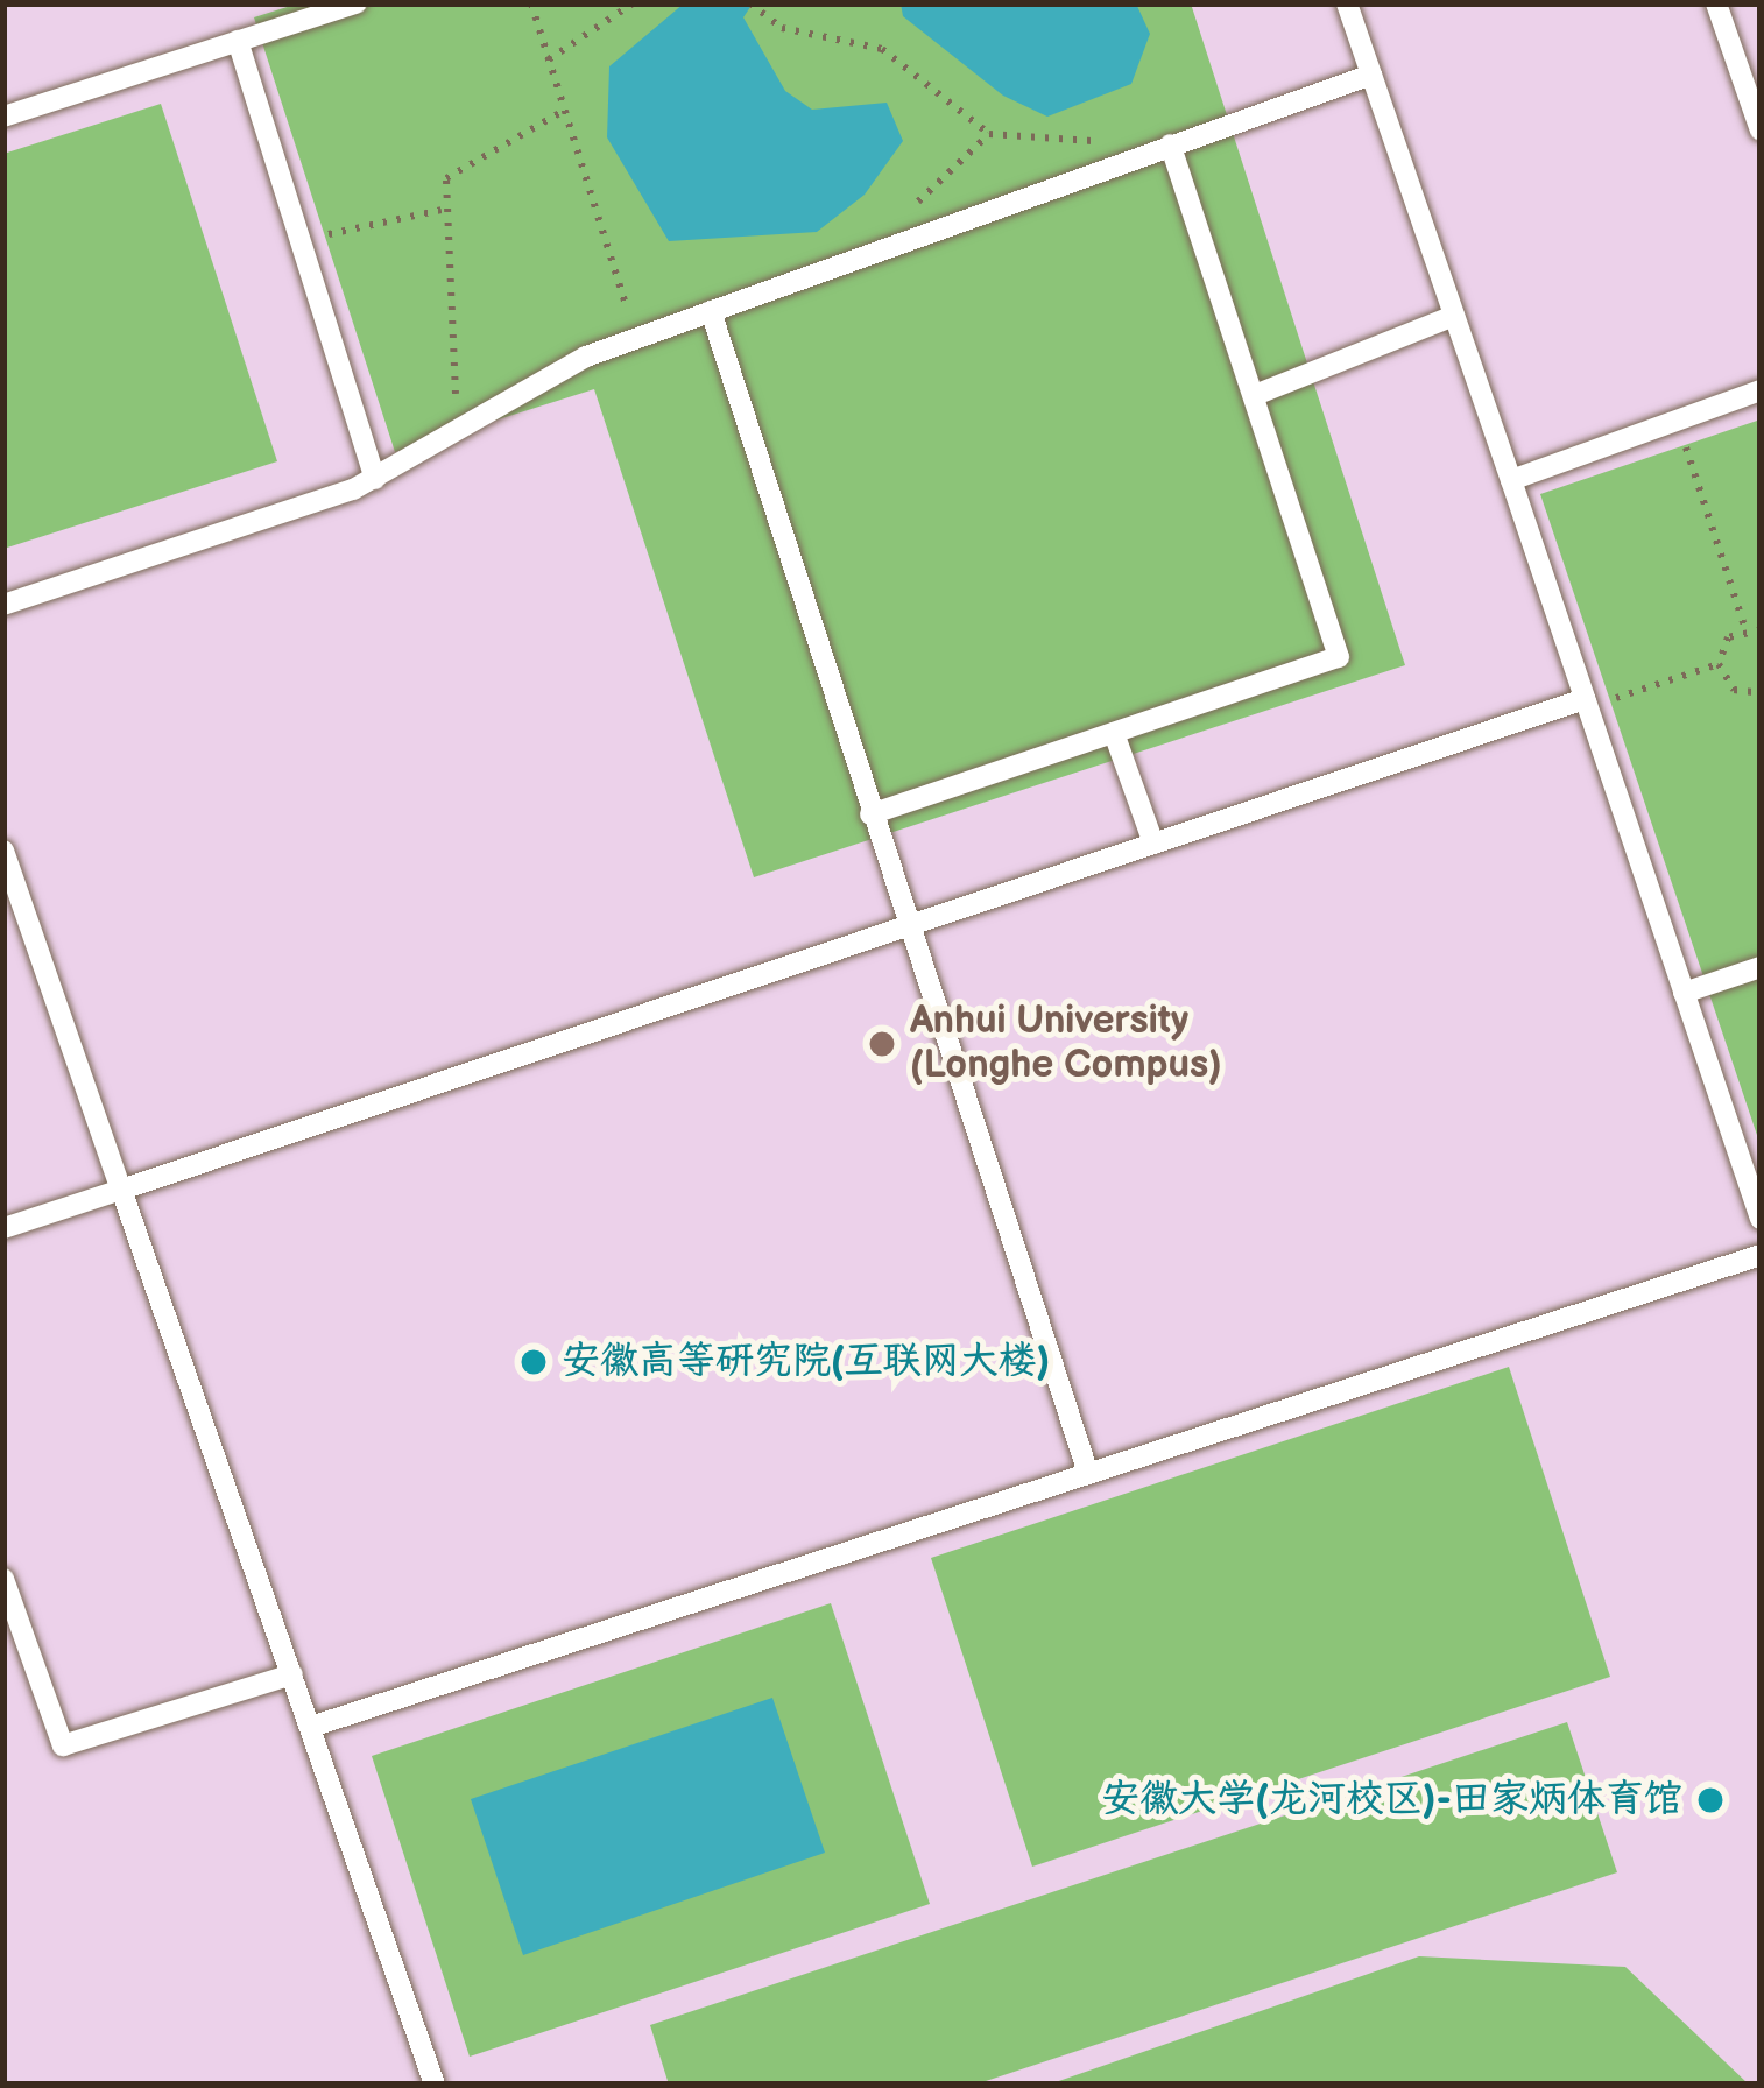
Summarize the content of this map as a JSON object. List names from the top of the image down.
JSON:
{
  "places": ["Anhui University (Longhe Compus)", "安徽高等研究院(互联网大楼)", "安徽大学(龙河校区)-田家炳体育馆"]
}
